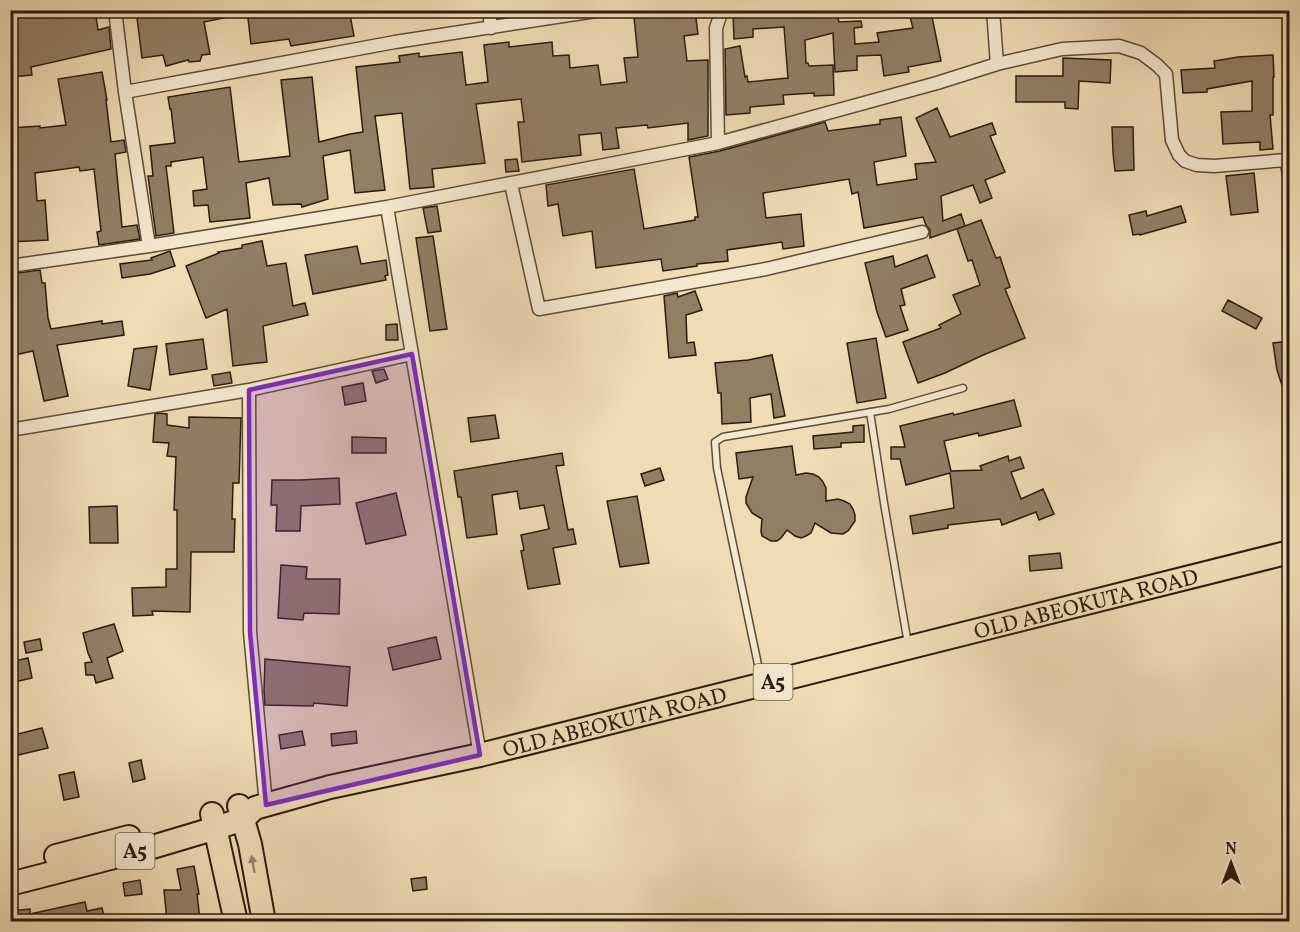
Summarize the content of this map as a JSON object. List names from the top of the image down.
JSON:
{
  "streets": {
    "highway": ["OLD ABEOKUTA ROAD", "A5"]
  },
  "north": "top"
}
